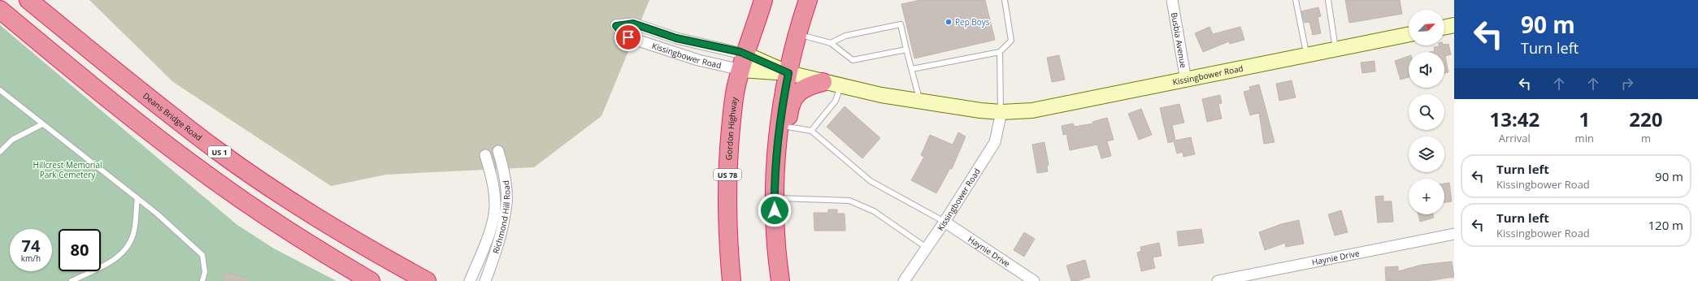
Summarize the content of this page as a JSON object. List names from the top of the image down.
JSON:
{
  "streets": {
    "highway": [
      "Deans Bridge Road",
      "Gordon Highway",
      "US 1",
      "US 78"
    ],
    "street": [
      "Busbia Avenue",
      "Kissingbower Road",
      "Richmond Hill Road",
      "Haynie Drive"
    ]
  },
  "crossings": [
    ["Busbia Avenue", "Kissingbower Road"],
    ["Kissingbower Road", "Gordon Highway"],
    ["Kissingbower Road", "Haynie Drive"]
  ],
  "parks": ["Hillcrest Memorial Park Cemetery"],
  "places": ["Pep Boys"],
  "north": "top right",
  "page": {
    "turn": ["90 m", "Turn left"],
    "map_buttons": "+",
    "eta": [
      "13:42",
      "Arrival",
      "1",
      "min",
      "220",
      "m"
    ],
    "list": [
      {
        "name": "Turn left",
        "note": "Kissingbower Road",
        "value": "90 m"
      },
      {
        "name": "Turn left",
        "note": "Kissingbower Road",
        "value": "120 m"
      }
    ],
    "speed": "74 km/h",
    "limit": "80"
  }
}
